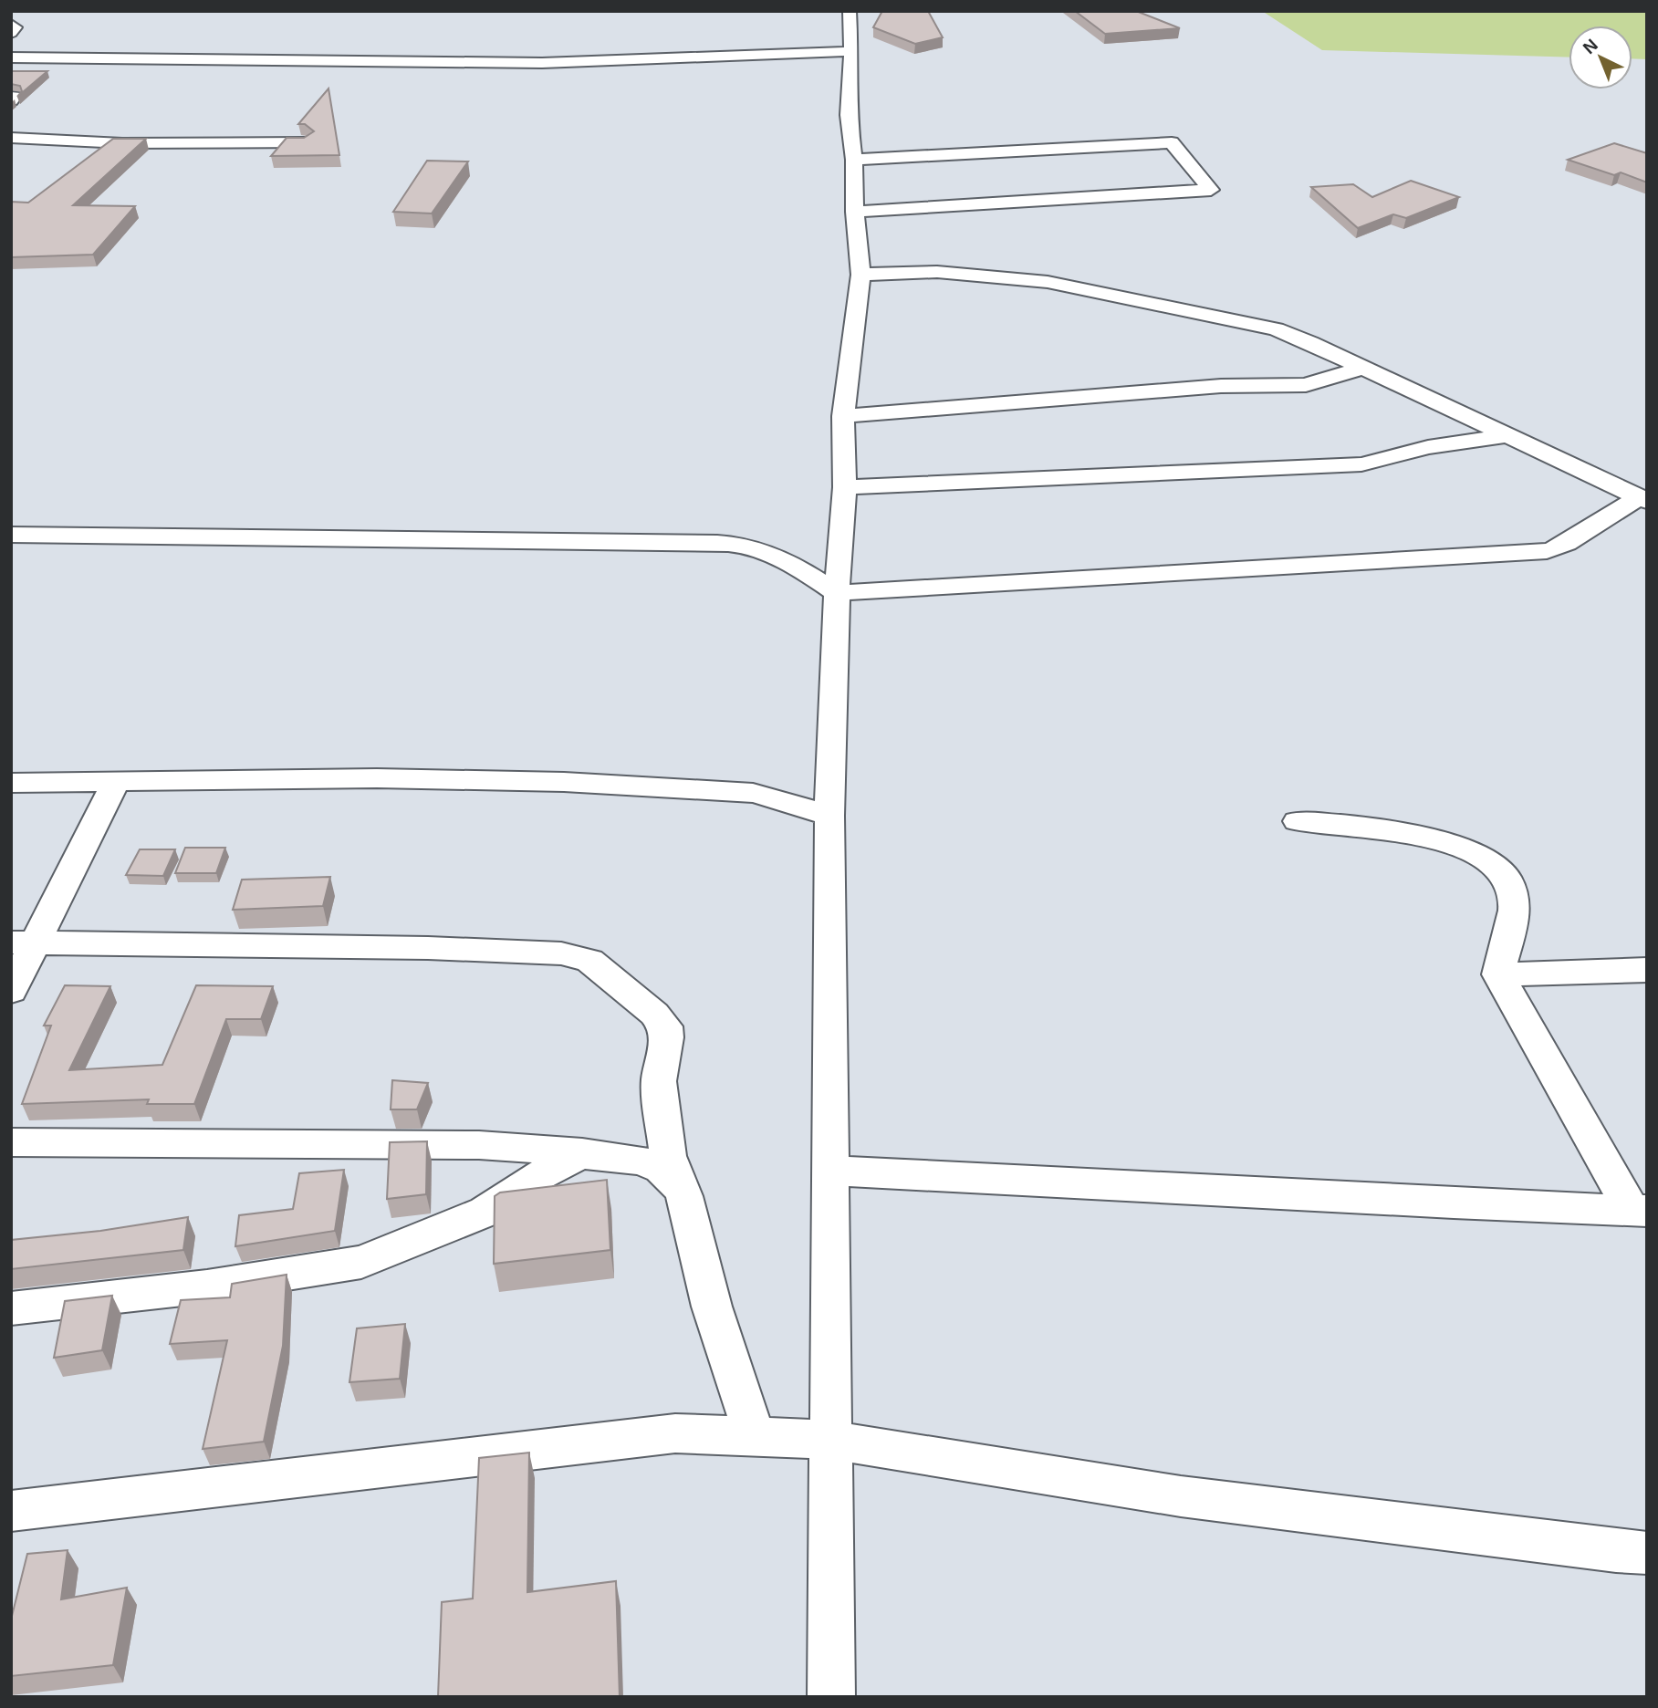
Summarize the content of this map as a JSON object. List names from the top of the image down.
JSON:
{
  "north": "top left"
}
